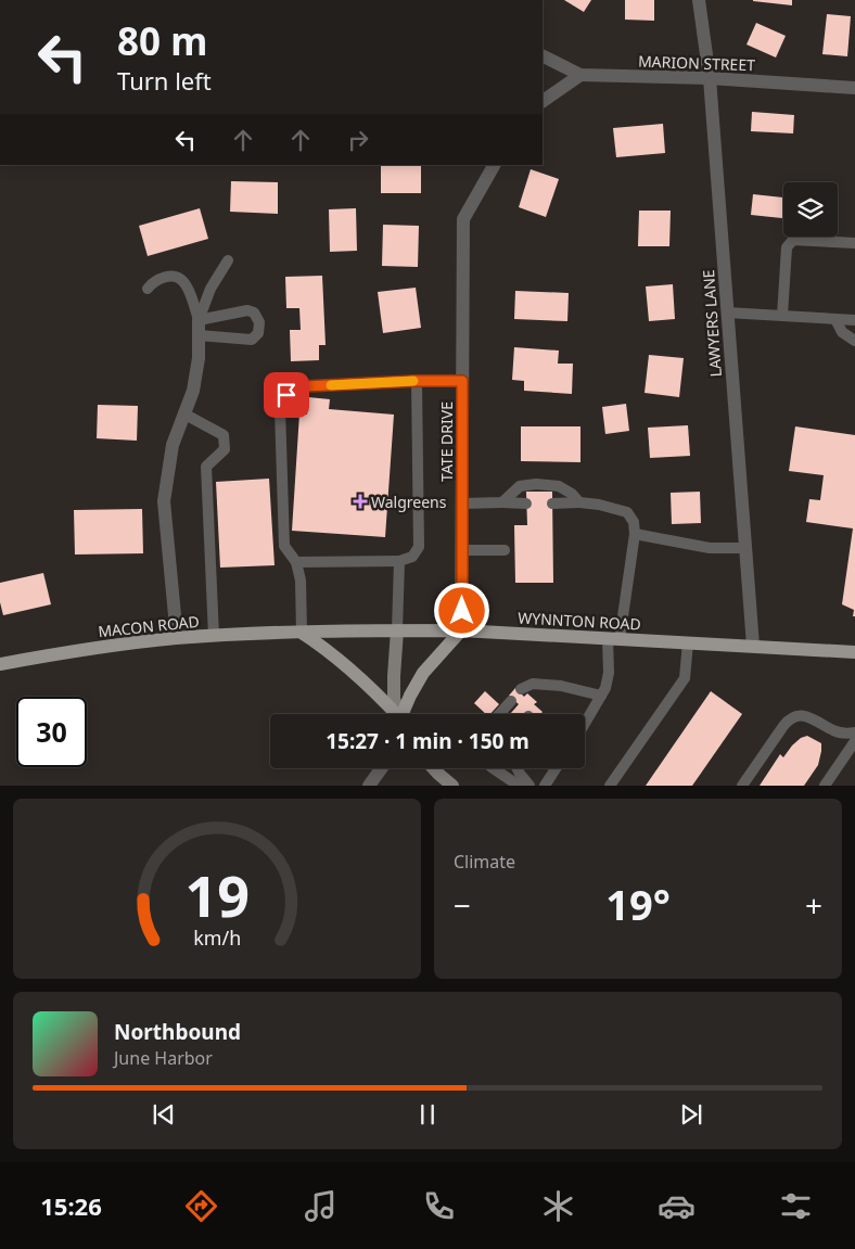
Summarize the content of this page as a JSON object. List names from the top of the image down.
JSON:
{
  "streets": {
    "main road": ["WYNNTON ROAD", "MACON ROAD"],
    "street": ["MARION STREET", "LAWYERS LANE", "TATE DRIVE"]
  },
  "crossings": [
    ["MARION STREET", "LAWYERS LANE"],
    ["LAWYERS LANE", "WYNNTON ROAD"],
    ["TATE DRIVE", "WYNNTON ROAD"],
    ["WYNNTON ROAD", "MACON ROAD"]
  ],
  "places": {
    "health": ["Walgreens"]
  },
  "page": {
    "turn": ["80 m", "Turn left"],
    "limit": "30",
    "trip": "15:27 · 1 min · 150 m",
    "tile": "Climate",
    "heat": ["−", "19°", "+"],
    "song": ["Northbound", "June Harbor"],
    "tabs": "15:26",
    "gauge": ["19", "km/h"]
  }
}
